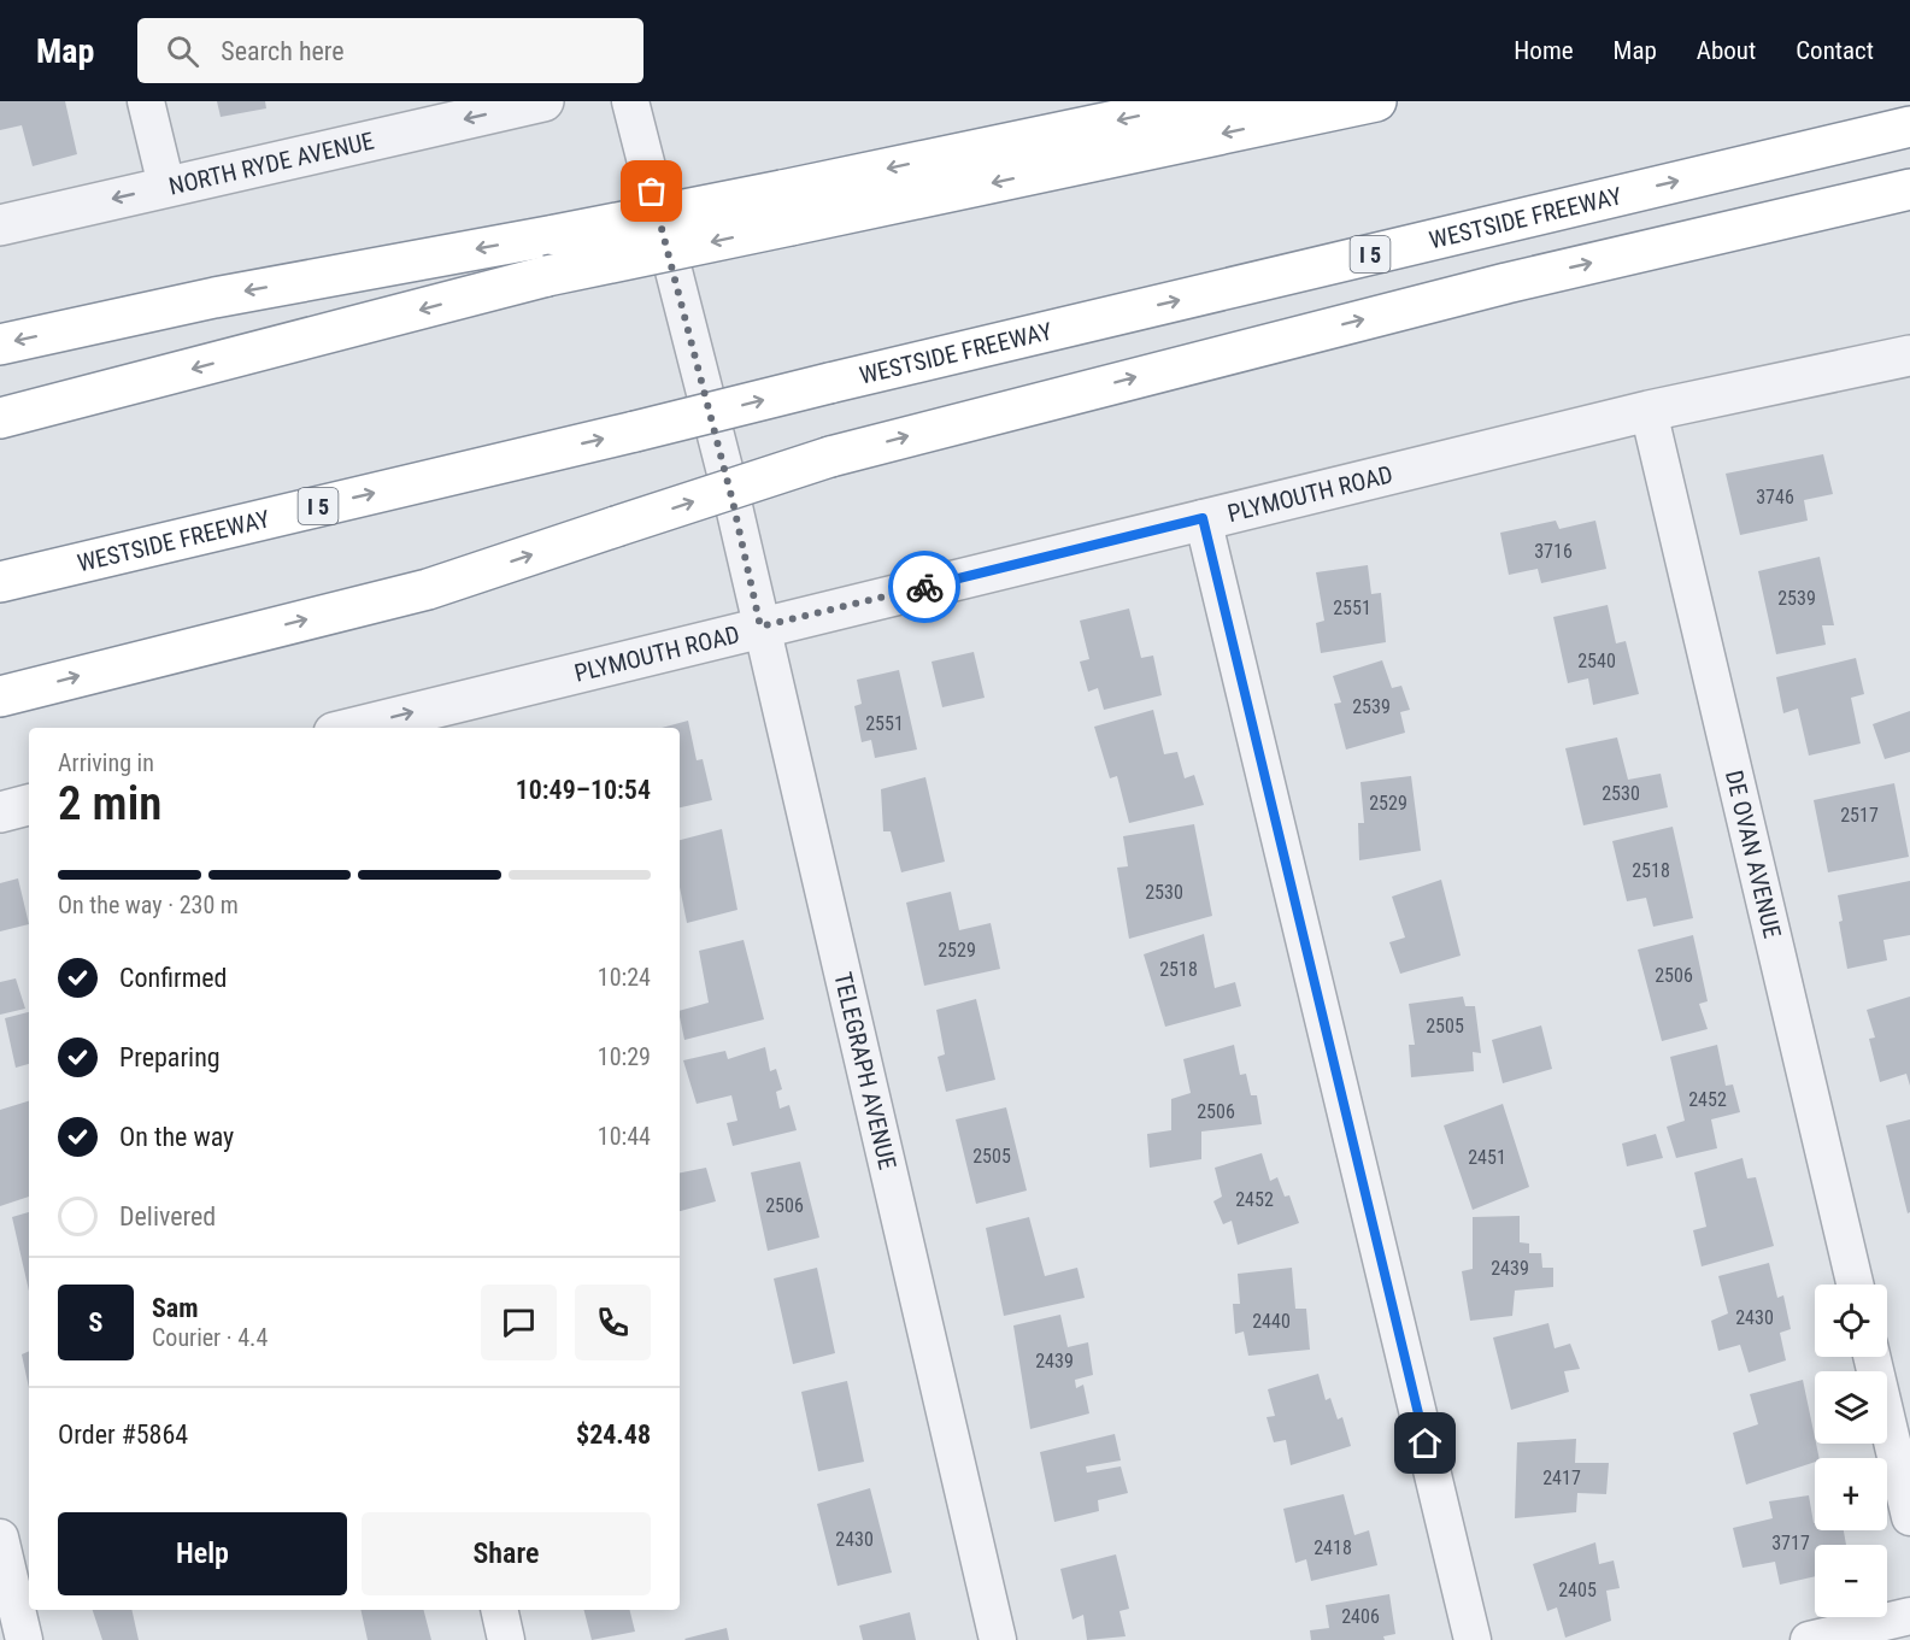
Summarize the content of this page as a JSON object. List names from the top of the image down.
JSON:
{
  "streets": {
    "highway": ["WESTSIDE FREEWAY", "I 5"],
    "street": [
      "NORTH RYDE AVENUE",
      "PLYMOUTH ROAD",
      "DE OVAN AVENUE",
      "TELEGRAPH AVENUE"
    ]
  },
  "crossings": [
    ["PLYMOUTH ROAD", "DE OVAN AVENUE"],
    ["PLYMOUTH ROAD", "TELEGRAPH AVENUE"]
  ],
  "one_way": ["NORTH RYDE AVENUE"],
  "house_numbers": [
    "3746",
    "3716",
    "2539",
    "2551",
    "2540",
    "2539",
    "2551",
    "2530",
    "2529",
    "2517",
    "2518",
    "2530",
    "2529",
    "2518",
    "2506",
    "2505",
    "2452",
    "2506",
    "2505",
    "2451",
    "2452",
    "2506",
    "2439",
    "2430",
    "2440",
    "2439",
    "2417",
    "2430",
    "3717",
    "2418",
    "2405",
    "2406"
  ],
  "page": {
    "header": "Map",
    "search": "Search here",
    "nav": [
      "Home",
      "Map",
      "About",
      "Contact"
    ],
    "heading": ["2 min", "Arriving in", "10:49–10:54"],
    "panel": [
      "Sam",
      "Courier · 4.4",
      "Order #5864",
      "$24.48"
    ],
    "bar": "On the way · 230 m",
    "list": [
      ["Confirmed", "10:24"],
      ["Preparing", "10:29"],
      ["On the way", "10:44"],
      "Delivered"
    ],
    "map_buttons": ["+", "−"],
    "round": "S",
    "buttons": ["Help", "Share"]
  }
}
